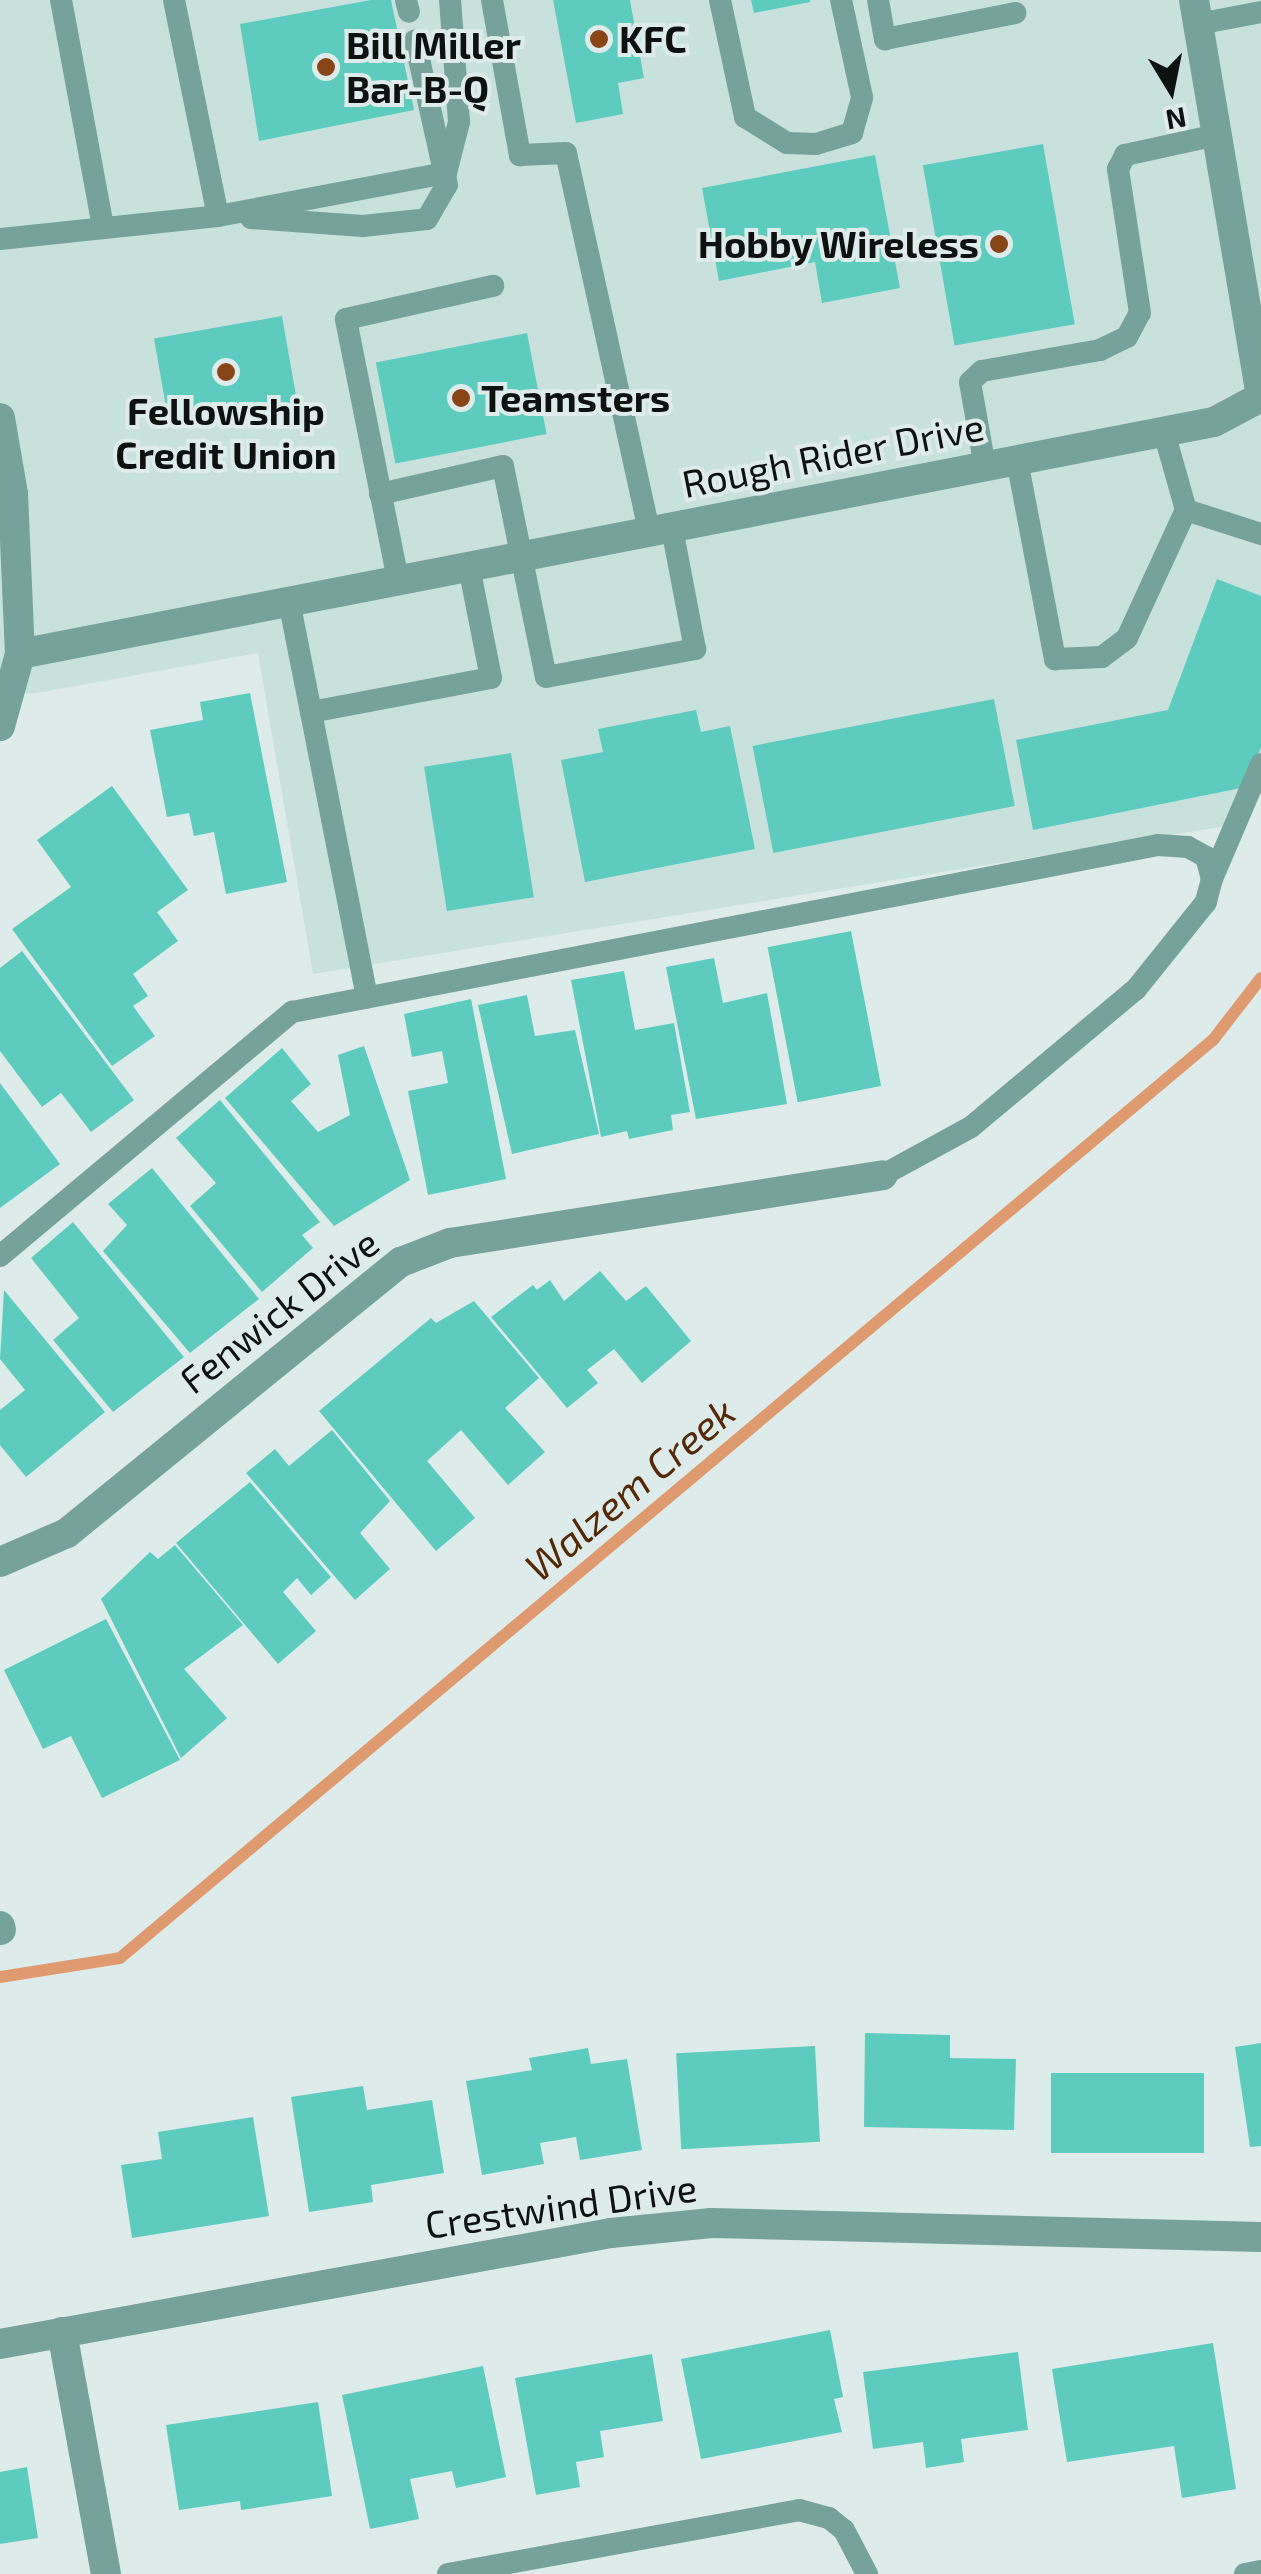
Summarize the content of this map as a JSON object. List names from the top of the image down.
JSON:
{
  "streets": {
    "street": ["Rough Rider Drive", "Fenwick Drive", "Crestwind Drive"]
  },
  "water": ["Walzem Creek"],
  "places": [
    "KFC",
    "Bill Miller Bar-B-Q",
    "Hobby Wireless",
    "Fellowship Credit Union",
    "Teamsters"
  ],
  "north": "bottom"
}
